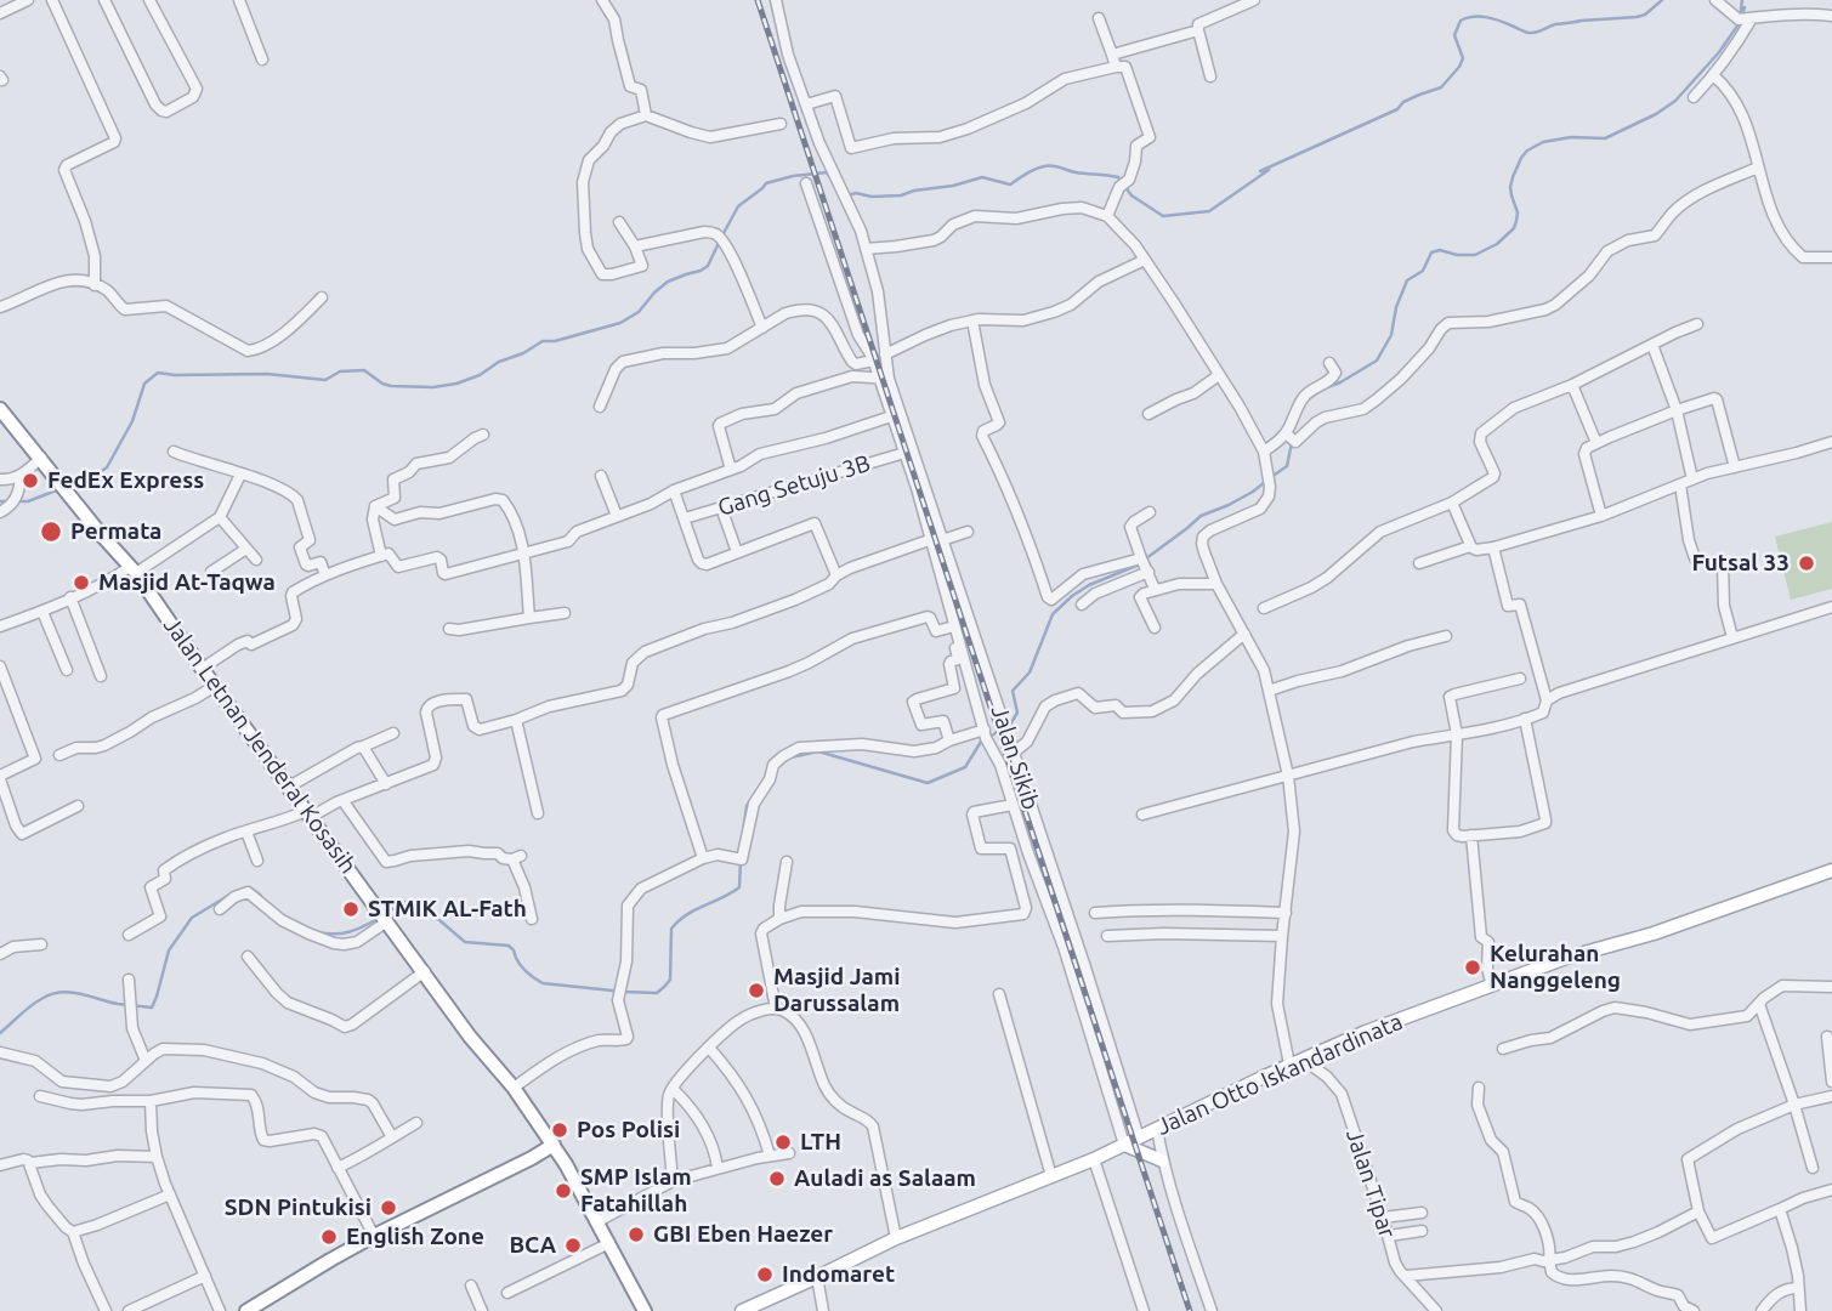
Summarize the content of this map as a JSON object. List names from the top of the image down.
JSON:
{
  "streets": {
    "highway": ["Jalan Letnan Jenderal Kosasih"],
    "main road": ["Jalan Otto Iskandardinata"],
    "street": ["Gang Setuju 3B", "Jalan Sikib", "Jalan Tipar"]
  },
  "crossings": [
    ["Jalan Sikib", "Jalan Otto Iskandardinata"],
    ["Jalan Otto Iskandardinata", "Jalan Tipar"]
  ],
  "places": [
    "FedEx Express",
    "Permata",
    "Futsal 33",
    "Masjid At-Taqwa",
    "STMIK AL-Fath",
    "Kelurahan Nanggeleng",
    "Masjid Jami Darussalam",
    "Pos Polisi",
    "LTH",
    "Auladi as Salaam",
    "SMP Islam Fatahillah",
    "SDN Pintukisi",
    "GBI Eben Haezer",
    "English Zone",
    "BCA",
    "Indomaret"
  ]
}
